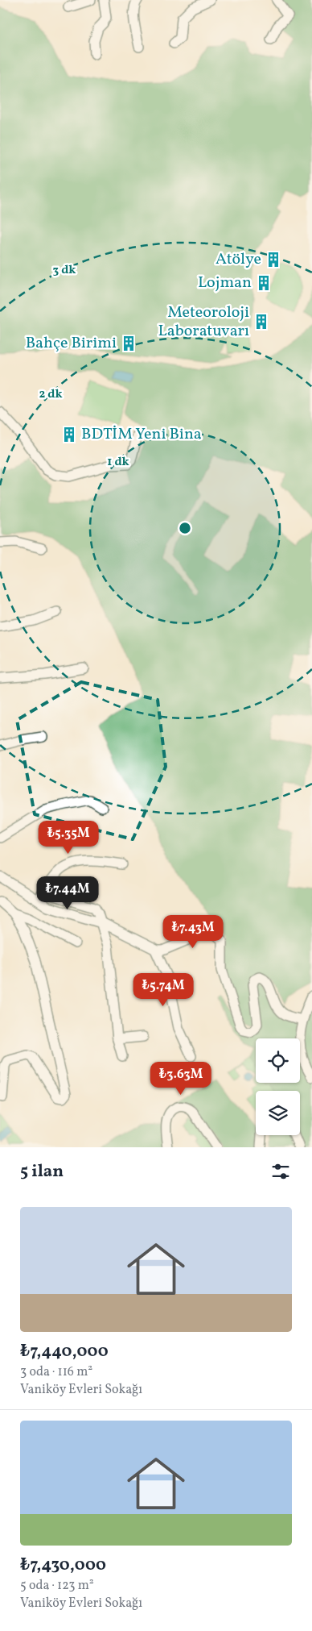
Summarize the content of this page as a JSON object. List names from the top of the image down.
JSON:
{
  "places": {
    "building": [
      "Atölye",
      "Lojman",
      "Meteoroloji Laboratuvarı",
      "Bahçe Birimi",
      "BDTİM Yeni Bina"
    ]
  },
  "page": {
    "price": [
      "₺5.35M",
      "₺7.44M",
      "₺7.43M",
      "₺5.74M",
      "₺3.63M"
    ],
    "heading": "5 ilan",
    "list": [
      {
        "name": "₺7,440,000",
        "note": "3 oda · 116 m² · Vaniköy Evleri Sokağı"
      },
      {
        "name": "₺7,430,000",
        "note": "5 oda · 123 m² · Vaniköy Evleri Sokağı"
      }
    ]
  },
  "rings": ["3 dk", "2 dk", "1 dk"]
}
